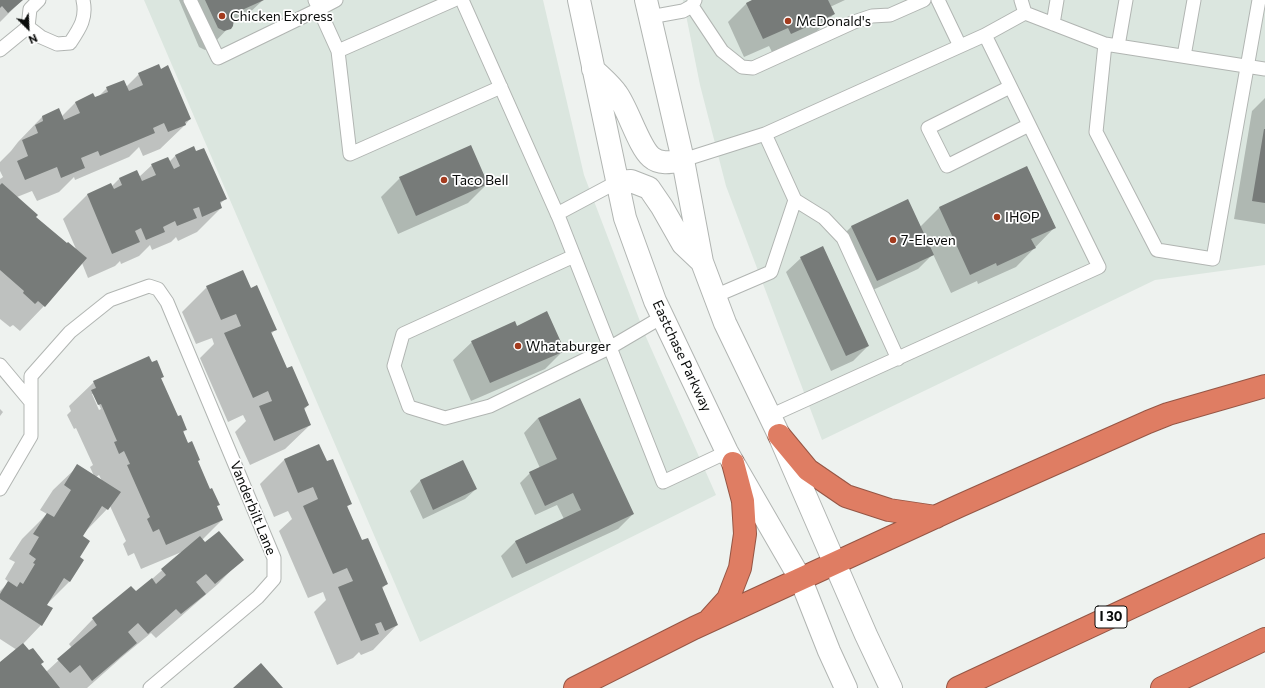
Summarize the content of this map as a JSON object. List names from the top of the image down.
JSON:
{
  "streets": {
    "highway": ["I 30"],
    "main road": ["Eastchase Parkway"],
    "lane": ["Vanderbilt Lane"]
  },
  "places": [
    "Chicken Express",
    "McDonald's",
    "Taco Bell",
    "IHOP",
    "7-Eleven",
    "Whataburger"
  ],
  "north": "bottom right"
}
